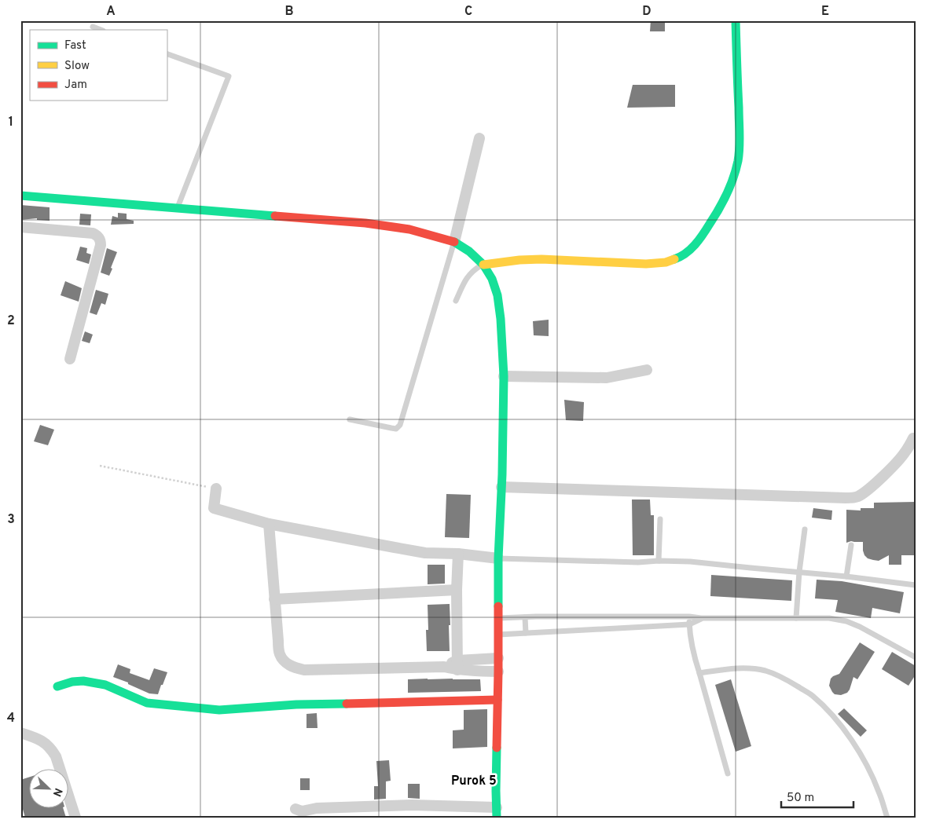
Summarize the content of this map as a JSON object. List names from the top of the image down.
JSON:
{
  "districts": ["Purok 5"],
  "legend": ["Fast", "Slow", "Jam"],
  "scale_bar": "50 m",
  "north": "bottom right",
  "grid": {
    "columns": [
      "A",
      "B",
      "C",
      "D",
      "E"
    ],
    "rows": [
      "1",
      "2",
      "3",
      "4"
    ]
  }
}
